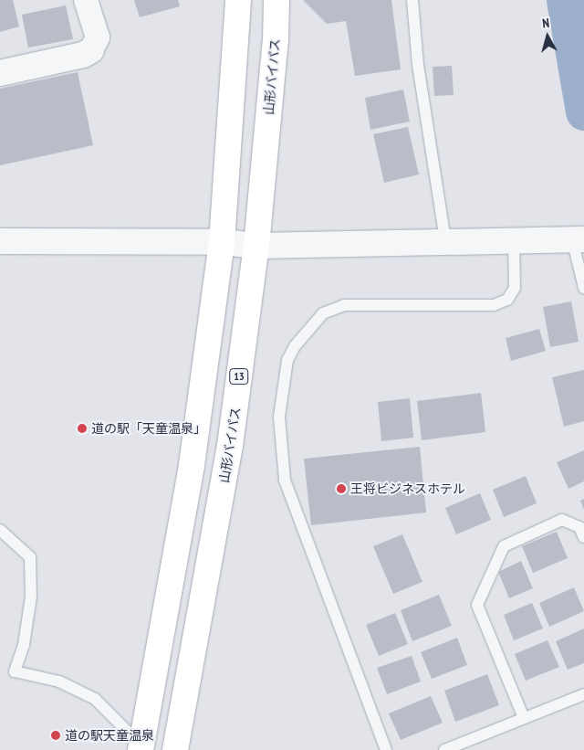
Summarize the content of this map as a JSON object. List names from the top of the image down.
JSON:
{
  "streets": {
    "highway": ["山形バイパス", "13"]
  },
  "places": ["道の駅「天童温泉」", "王将ビジネスホテル", "道の駅天童温泉"],
  "north": "top"
}
